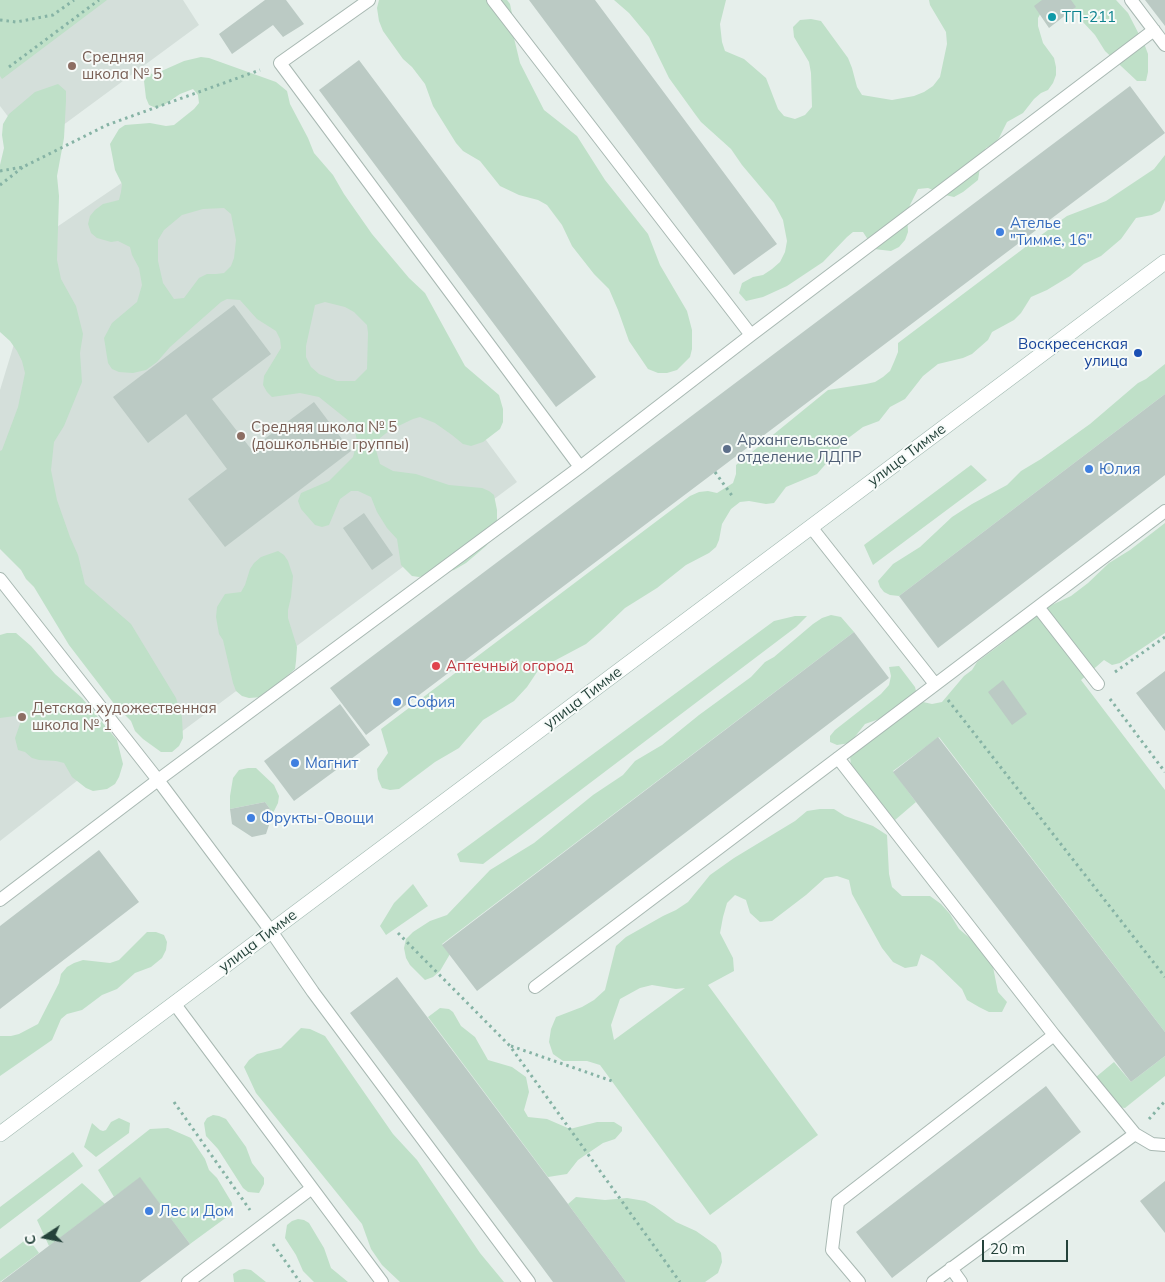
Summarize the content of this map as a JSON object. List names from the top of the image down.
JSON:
{
  "streets": {
    "main road": ["улица Тимме"]
  },
  "places": [
    "ТП-211",
    "Средняя школа № 5",
    "Ателье \"Тимме, 16\"",
    "Воскресенская улица",
    "Средняя школа № 5 (дошкольные группы)",
    "Архангельское отделение ЛДПР",
    "Юлия",
    "Аптечный огород",
    "София",
    "Детская художественная школа № 1",
    "Магнит",
    "Фрукты-Овощи",
    "Лес и Дом"
  ],
  "scale_bar": "20 m",
  "north": "left"
}
